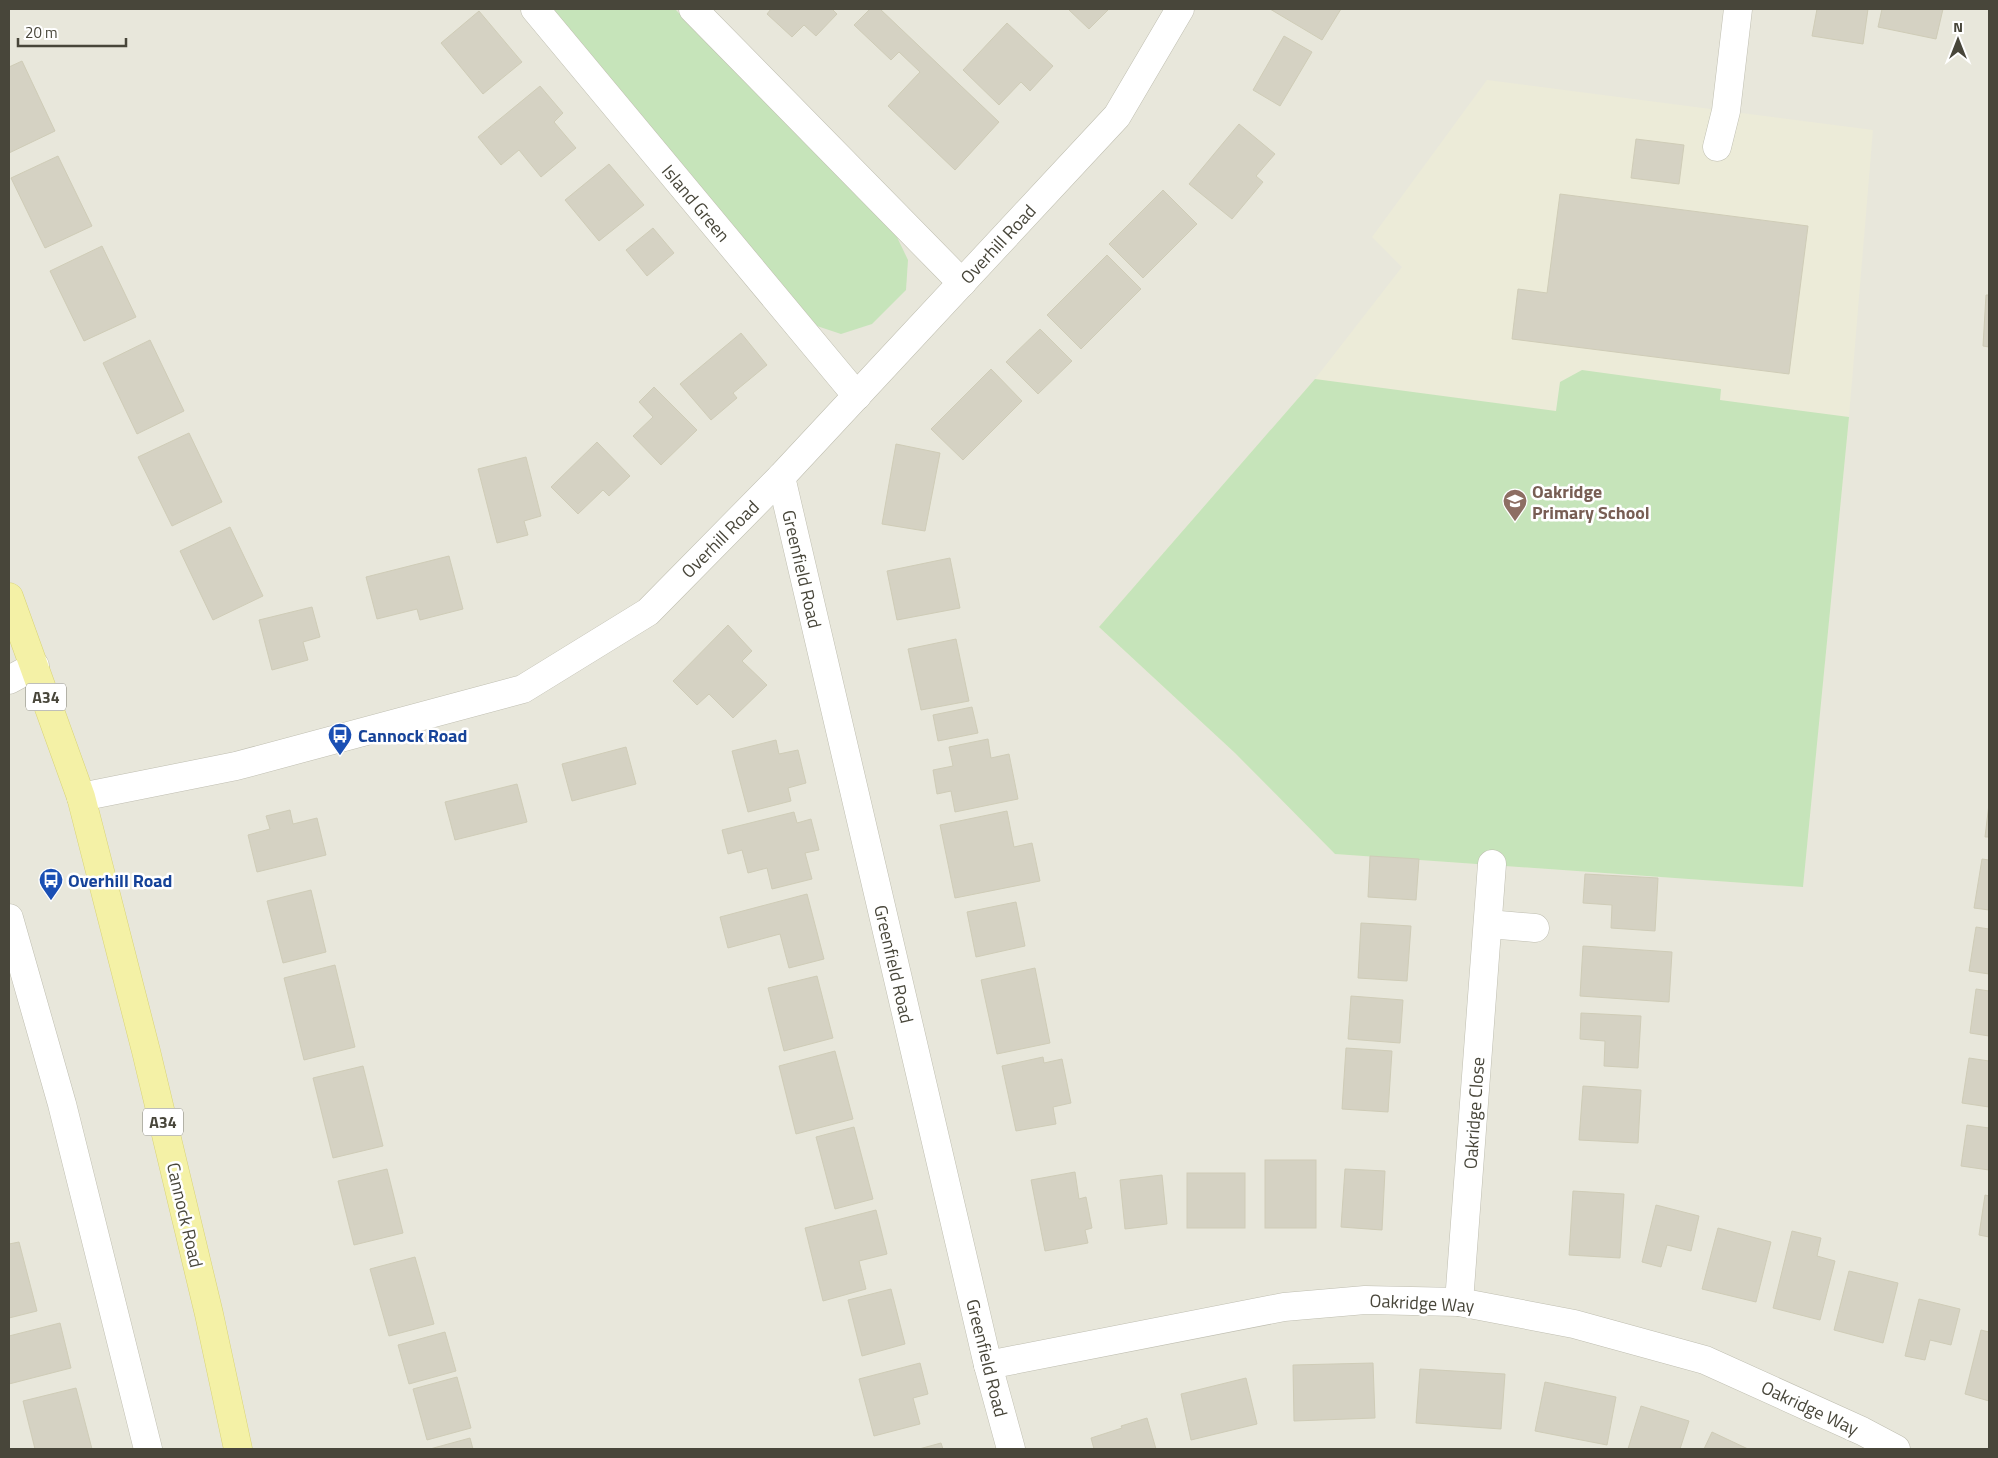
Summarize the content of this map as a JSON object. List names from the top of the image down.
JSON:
{
  "streets": {
    "main road": ["A34", "Cannock Road"],
    "street": [
      "Island Green",
      "Overhill Road",
      "Greenfield Road",
      "Oakridge Close",
      "Oakridge Way"
    ]
  },
  "crossings": [
    ["Island Green", "Overhill Road"],
    ["Overhill Road", "Greenfield Road"],
    ["Overhill Road", "Cannock Road"],
    ["Greenfield Road", "Oakridge Way"],
    ["Oakridge Close", "Oakridge Way"]
  ],
  "places": {
    "school or university": ["Oakridge Primary School"],
    "bus stop": ["Cannock Road", "Overhill Road"]
  },
  "scale_bar": "20 m",
  "north": "top"
}
